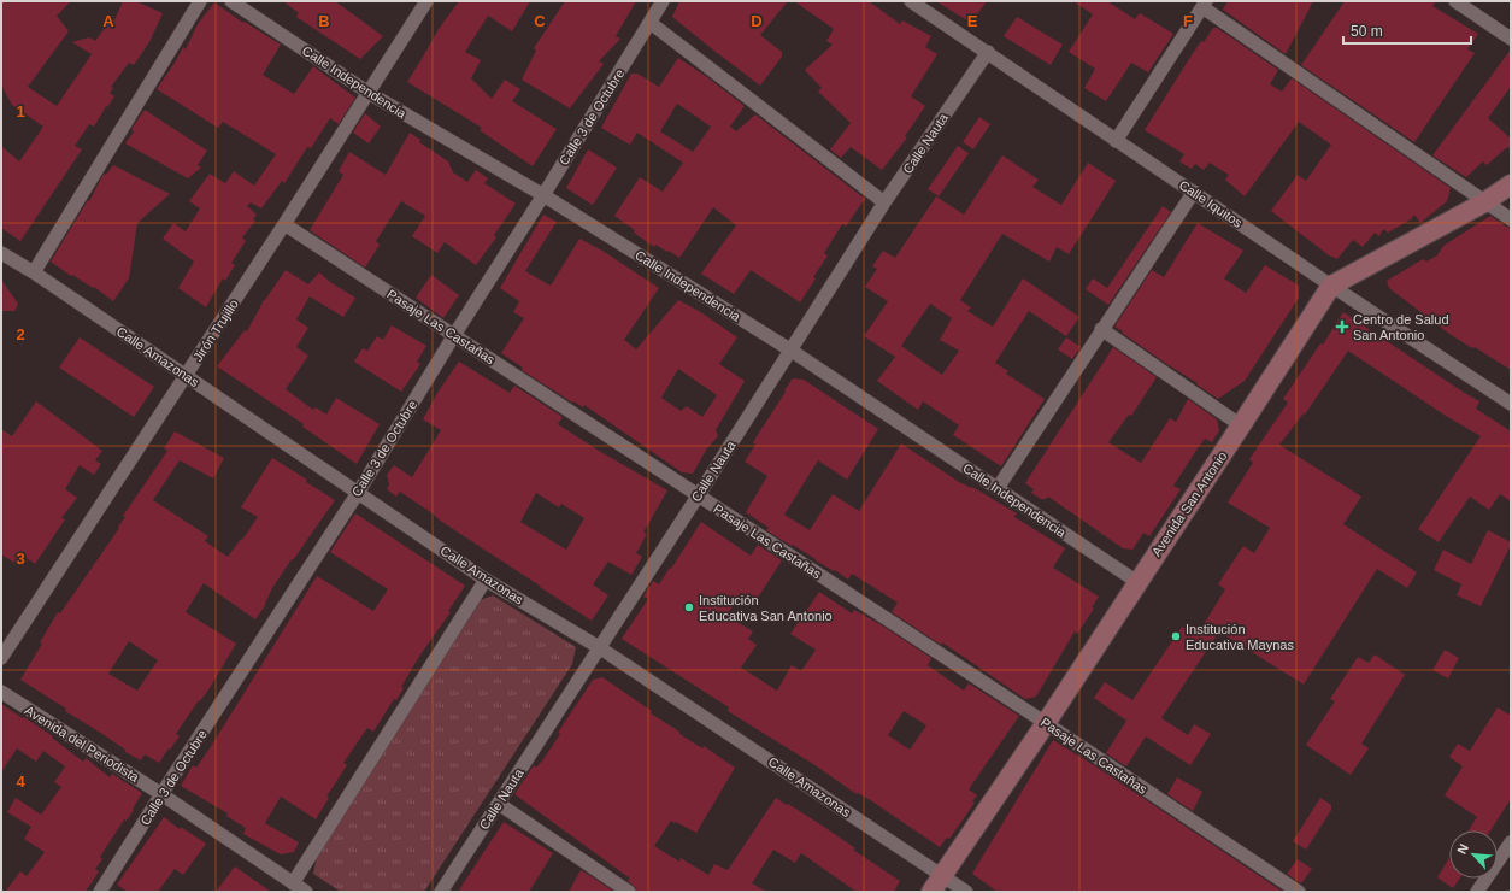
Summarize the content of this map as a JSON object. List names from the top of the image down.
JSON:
{
  "streets": {
    "main road": ["Avenida San Antonio"],
    "street": [
      "Calle Independencia",
      "Calle 3 de Octubre",
      "Calle Nauta",
      "Calle Iquitos",
      "Pasaje Las Castañas",
      "Jirón Trujillo",
      "Calle Amazonas",
      "Avenida del Periodista"
    ]
  },
  "crossings": [
    ["Calle Independencia", "Calle 3 de Octubre"],
    ["Calle Independencia", "Calle Nauta"],
    ["Calle Independencia", "Jirón Trujillo"],
    ["Calle Independencia", "Avenida San Antonio"],
    ["Calle 3 de Octubre", "Pasaje Las Castañas"],
    ["Calle 3 de Octubre", "Calle Amazonas"],
    ["Calle 3 de Octubre", "Avenida del Periodista"],
    ["Calle Nauta", "Calle Iquitos"],
    ["Calle Nauta", "Pasaje Las Castañas"],
    ["Calle Nauta", "Calle Amazonas"],
    ["Calle Iquitos", "Avenida San Antonio"],
    ["Pasaje Las Castañas", "Jirón Trujillo"],
    ["Pasaje Las Castañas", "Avenida San Antonio"],
    ["Jirón Trujillo", "Calle Amazonas"],
    ["Calle Amazonas", "Avenida San Antonio"]
  ],
  "places": {
    "health": ["Centro de Salud San Antonio"],
    "other": ["Institución Educativa San Antonio", "Institución Educativa Maynas"]
  },
  "scale_bar": "50 m",
  "north": "top left",
  "grid": {
    "columns": [
      "A",
      "B",
      "C",
      "D",
      "E",
      "F"
    ],
    "rows": [
      "1",
      "2",
      "3",
      "4"
    ]
  }
}
